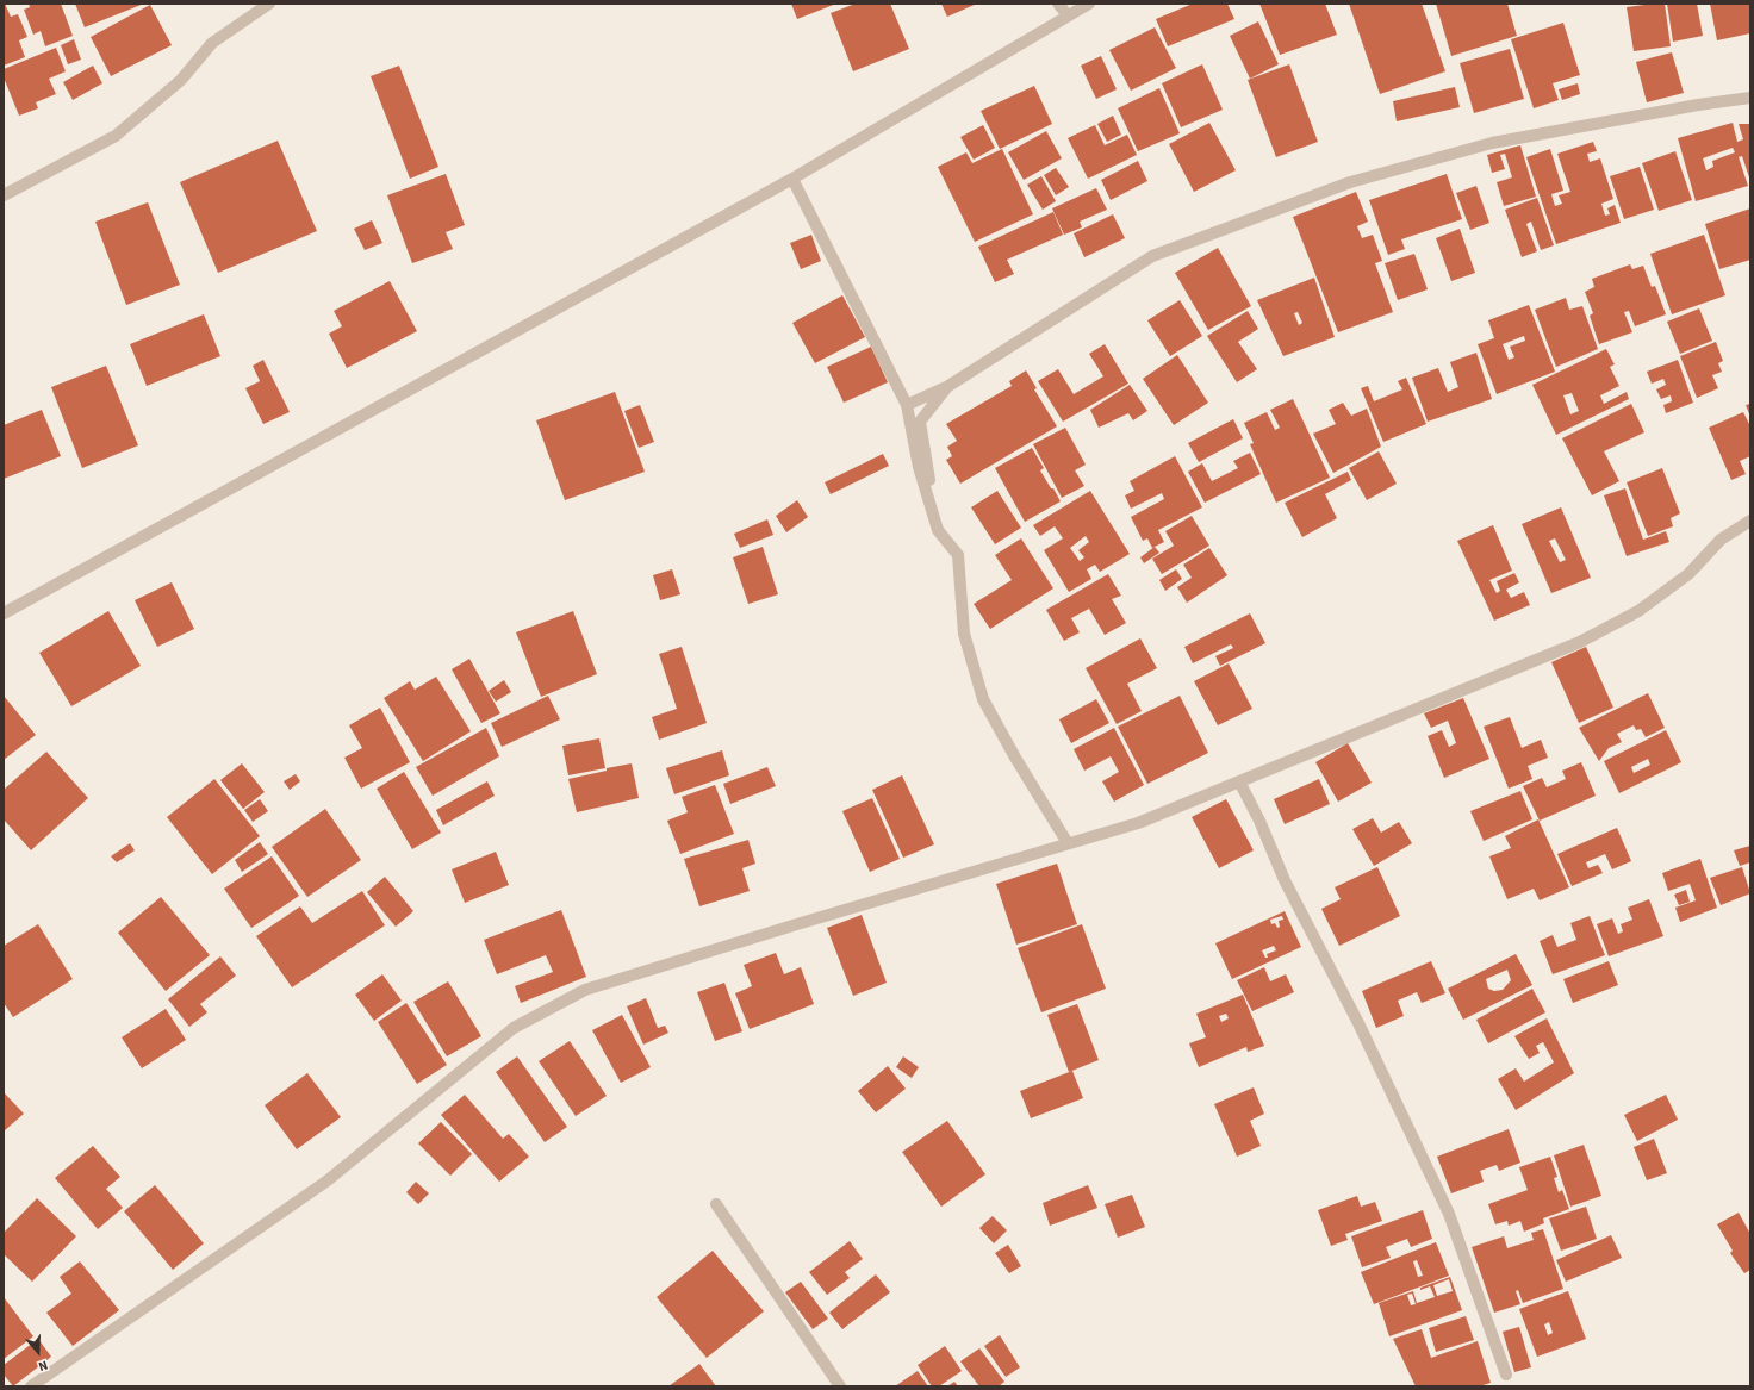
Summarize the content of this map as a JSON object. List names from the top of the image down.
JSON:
{
  "north": "bottom"
}
